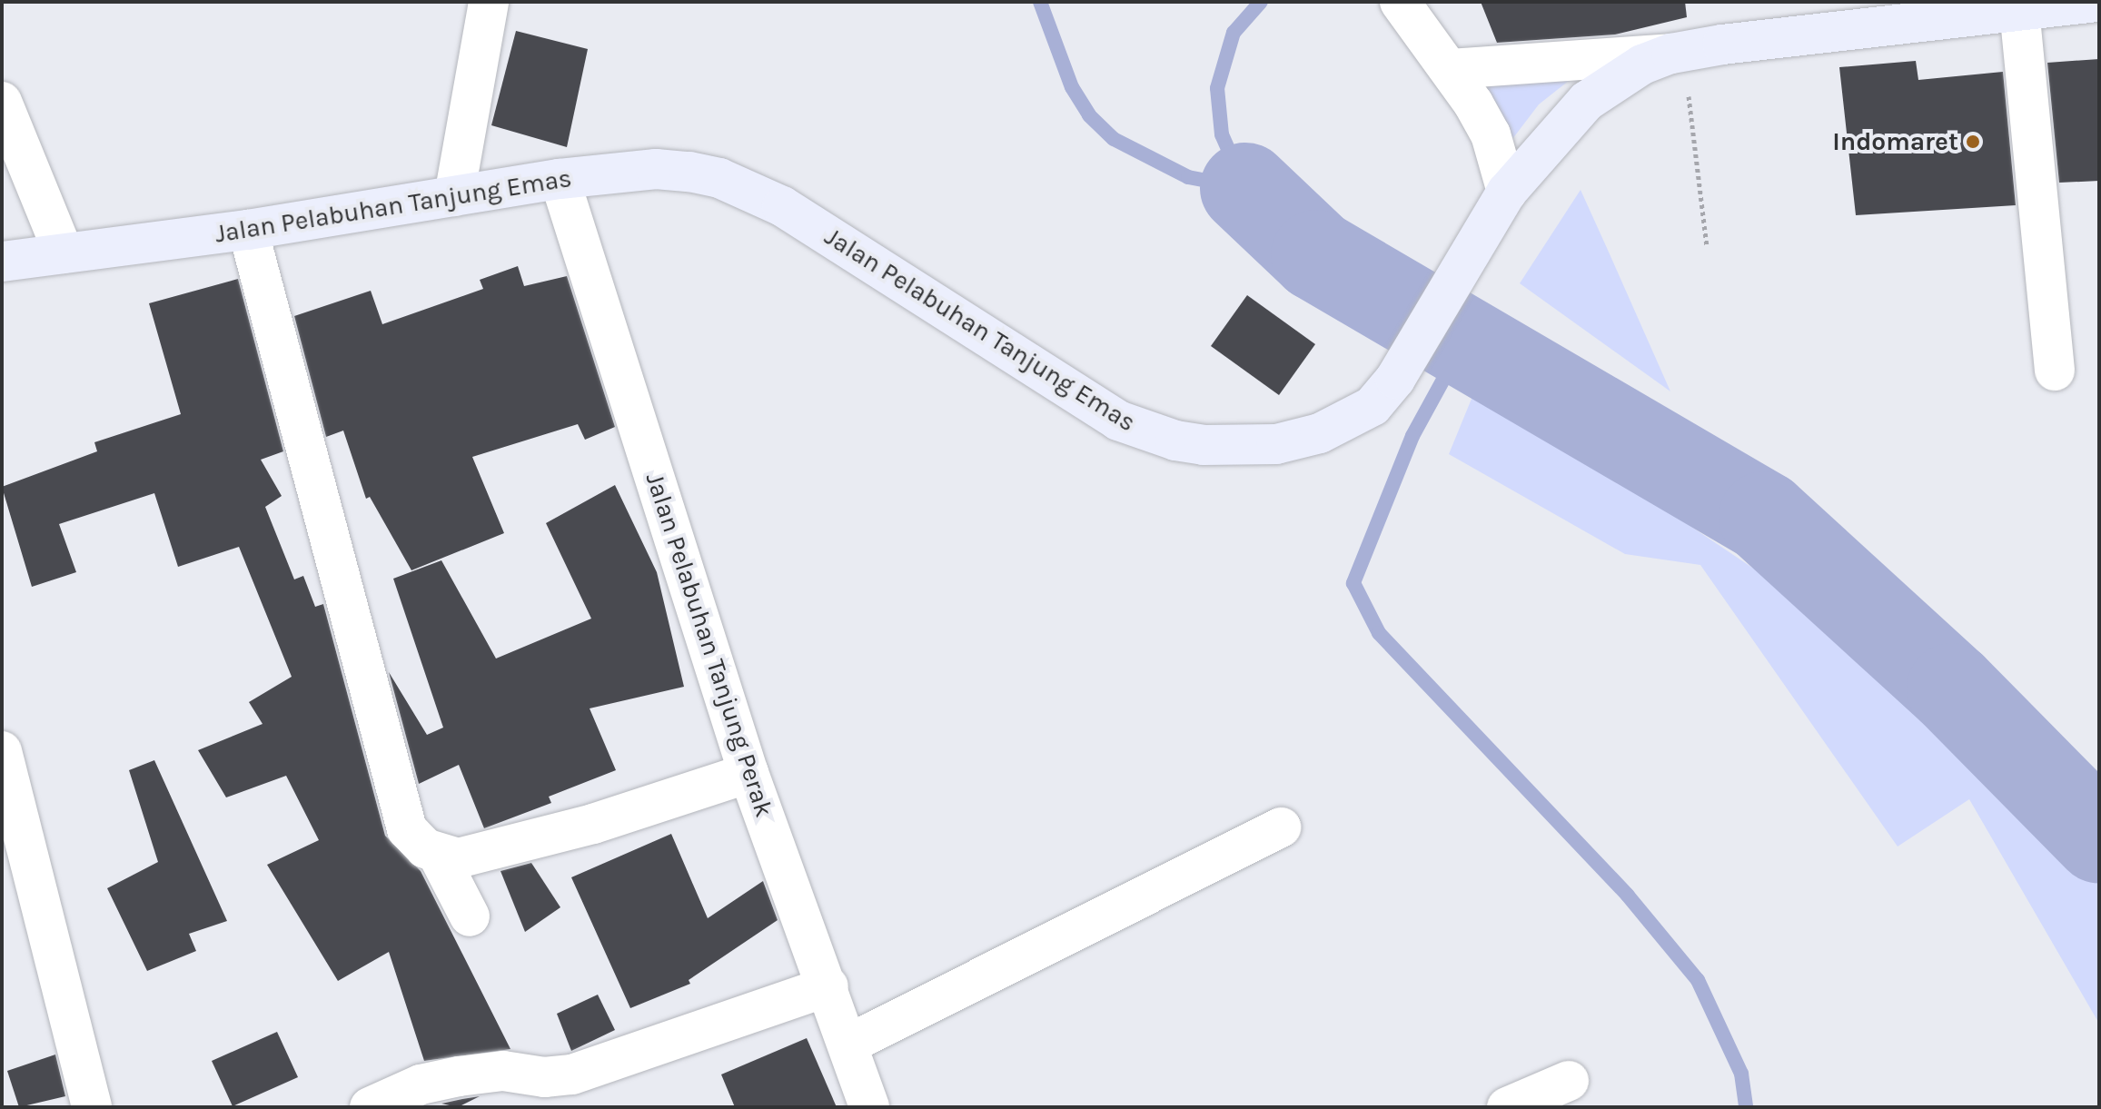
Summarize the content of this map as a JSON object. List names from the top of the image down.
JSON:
{
  "streets": {
    "main road": ["Jalan Pelabuhan Tanjung Emas"],
    "street": ["Jalan Pelabuhan Tanjung Perak"]
  },
  "crossings": [
    ["Jalan Pelabuhan Tanjung Emas", "Jalan Pelabuhan Tanjung Perak"]
  ],
  "places": ["Indomaret"]
}
